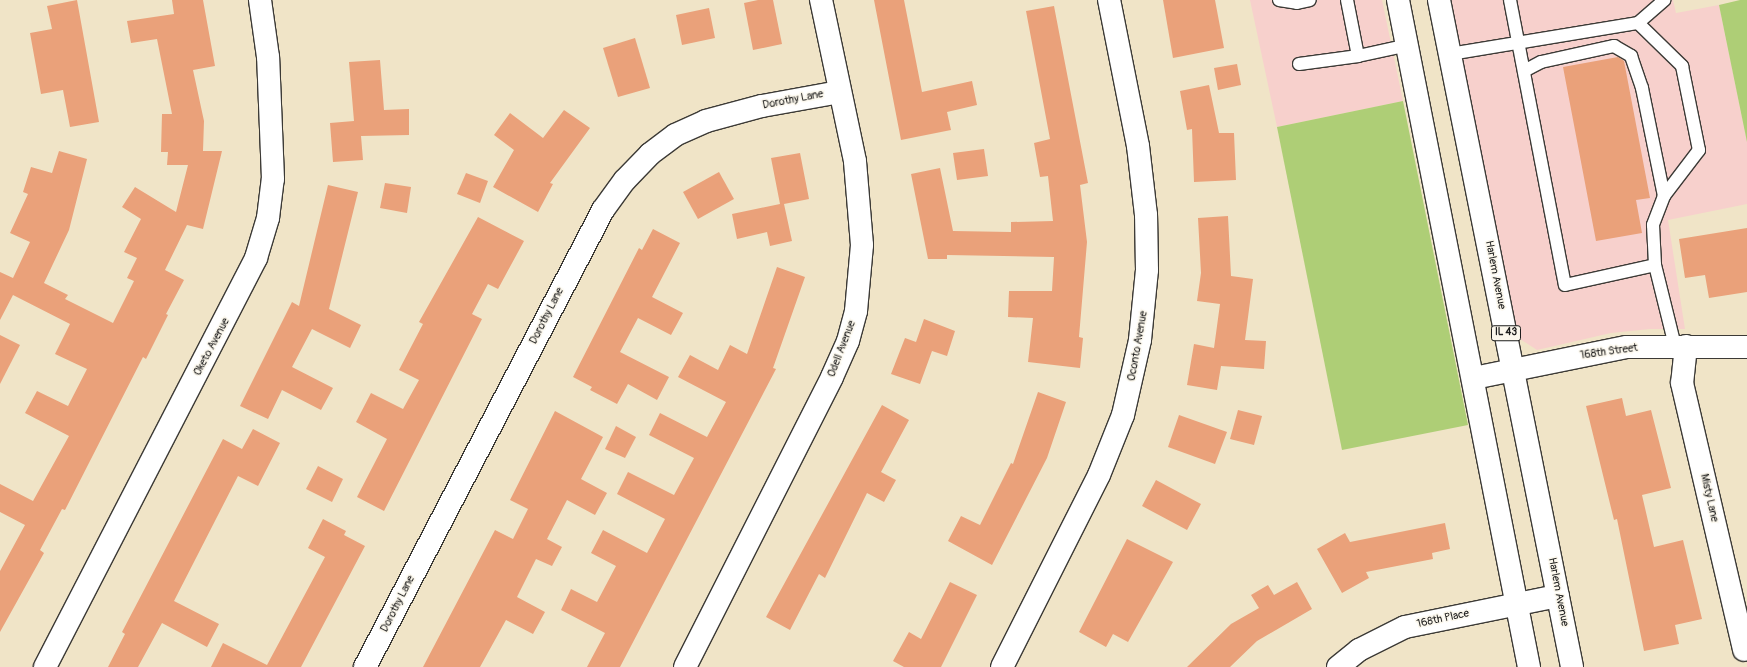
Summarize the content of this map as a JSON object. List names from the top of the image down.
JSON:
{
  "streets": {
    "street": [
      "Dorothy Lane",
      "Harlem Avenue",
      "IL 43",
      "Oconto Avenue",
      "Oketo Avenue",
      "Odell Avenue",
      "168th Street",
      "Misty Lane",
      "168th Place"
    ]
  },
  "crossings": [
    ["Dorothy Lane", "Odell Avenue"],
    ["Harlem Avenue", "168th Street"],
    ["Harlem Avenue", "168th Place"],
    ["168th Street", "Misty Lane"]
  ]
}
